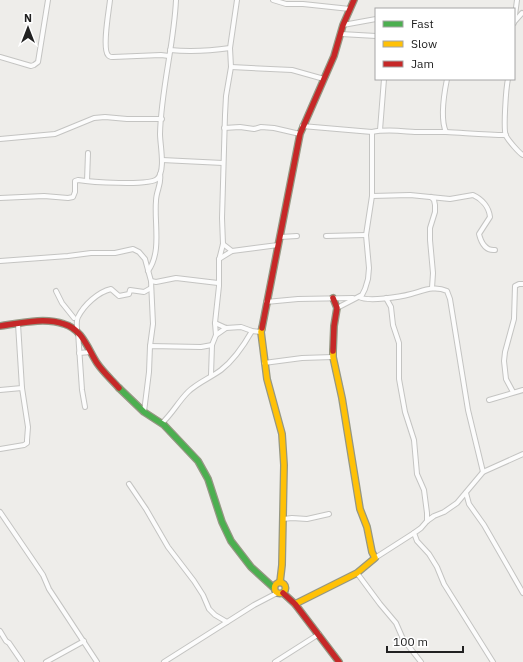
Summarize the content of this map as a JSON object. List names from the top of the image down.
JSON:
{
  "legend": ["Fast", "Slow", "Jam"],
  "scale_bar": "100 m",
  "north": "top"
}
